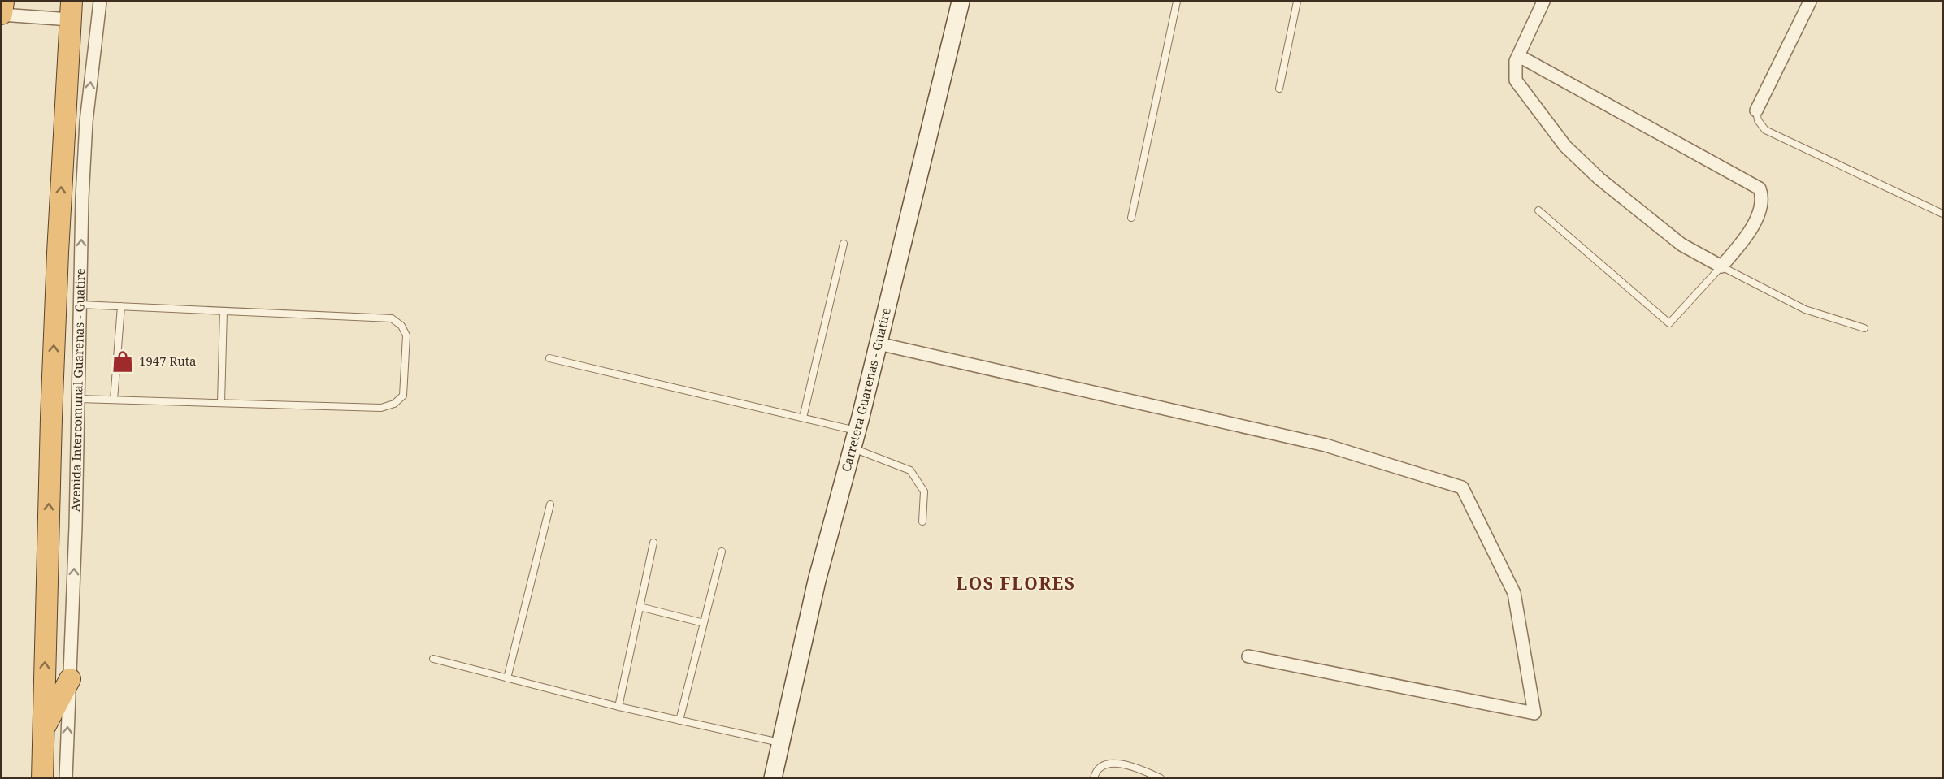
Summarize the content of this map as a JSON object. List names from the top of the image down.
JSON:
{
  "streets": {
    "highway": ["Avenida Intercomunal Guarenas - Guatire"],
    "main road": ["Carretera Guarenas - Guatire"]
  },
  "one_way": ["Avenida Intercomunal Guarenas - Guatire"],
  "districts": ["LOS FLORES"],
  "places": {
    "shop": ["1947 Ruta"]
  }
}
